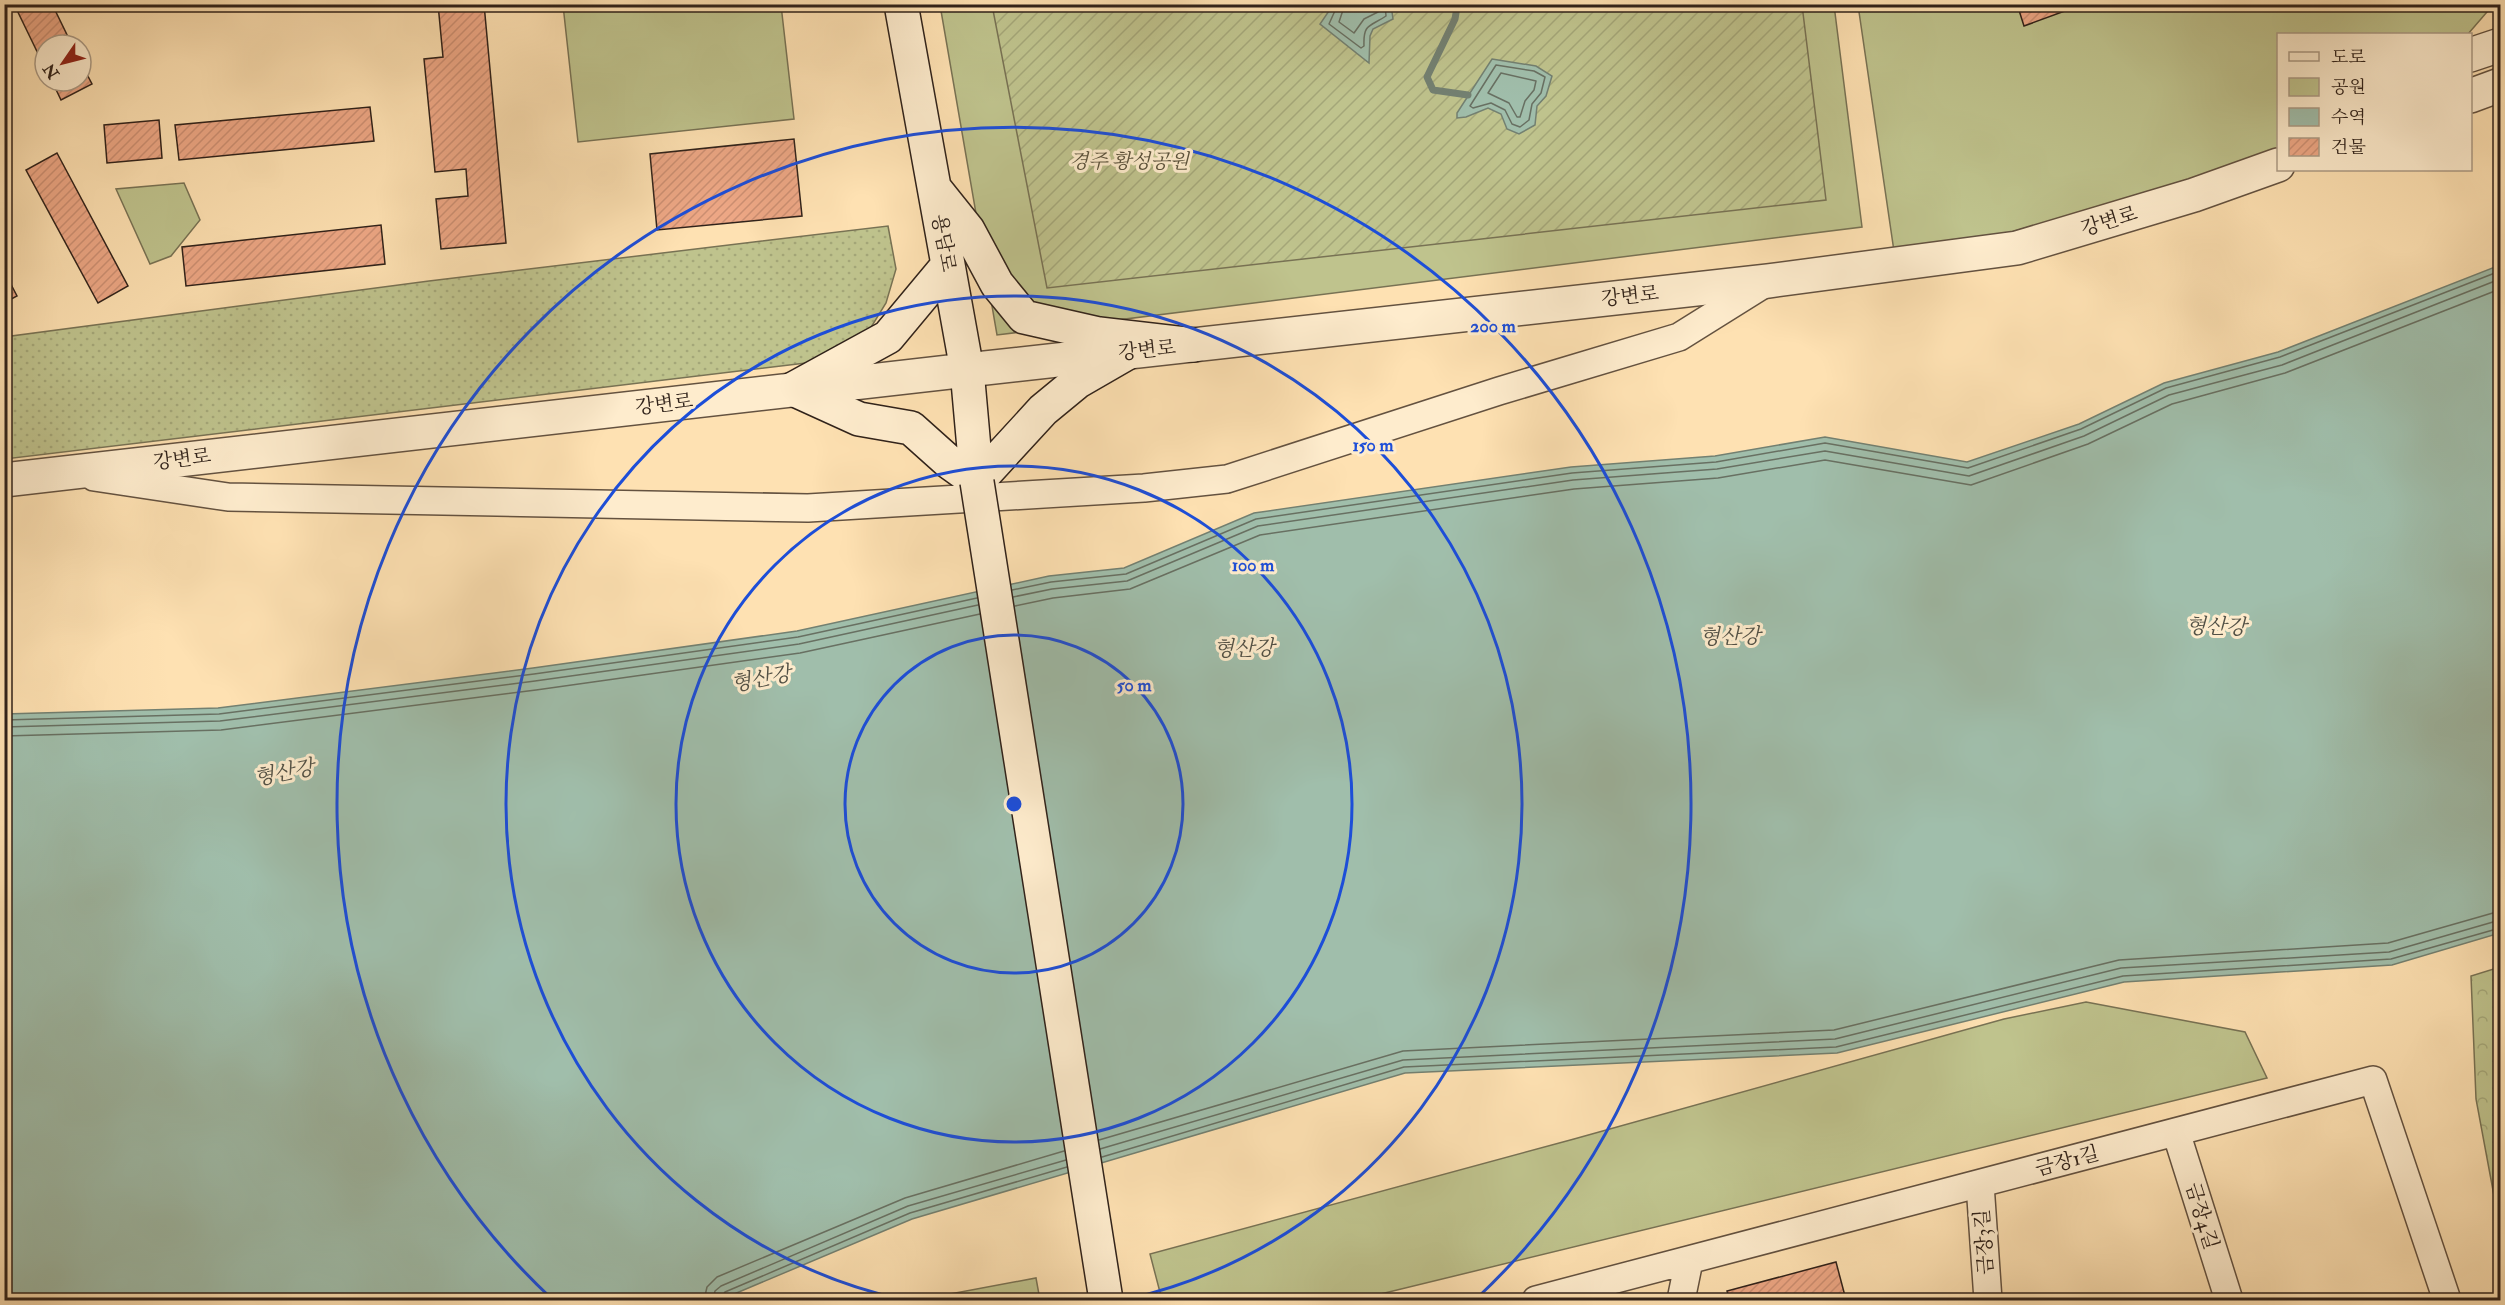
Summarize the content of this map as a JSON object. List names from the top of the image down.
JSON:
{
  "streets": {
    "street": [
      "강변로",
      "용담로",
      "금장1길",
      "금장4길",
      "금장3길"
    ]
  },
  "crossings": [
    ["강변로", "용담로"],
    ["금장1길", "금장4길"],
    ["금장1길", "금장3길"]
  ],
  "water": ["형산강"],
  "parks": ["경주 황성공원"],
  "legend": [
    "도로",
    "공원",
    "수역",
    "건물"
  ],
  "north": "bottom left",
  "rings": [
    "200 m",
    "150 m",
    "100 m",
    "50 m"
  ]
}
